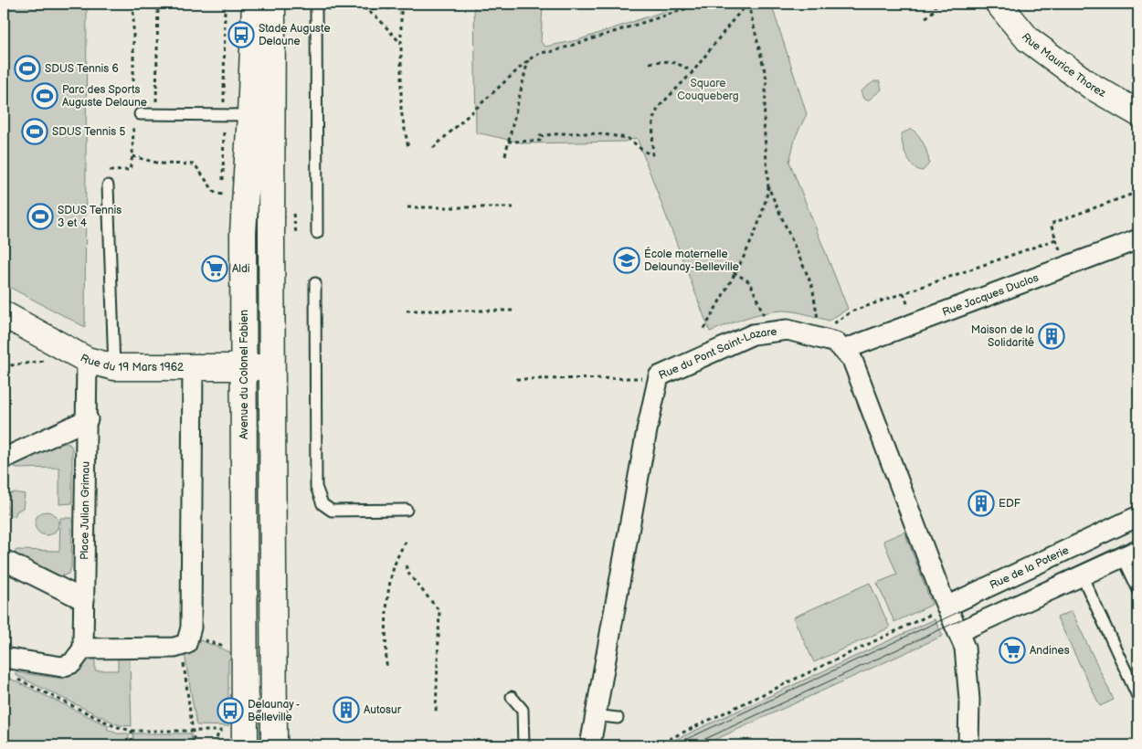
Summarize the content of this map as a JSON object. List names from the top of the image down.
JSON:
{
  "streets": {
    "main road": ["Rue Maurice Thorez", "Rue du 19 Mars 1962", "Avenue du Colonel Fabien"],
    "street": [
      "Rue Jacques Duclos",
      "Rue du Pont Saint-Lazare",
      "Place Julian Grimau",
      "Rue de la Poterie"
    ]
  },
  "crossings": [
    ["Rue Jacques Duclos", "Rue du Pont Saint-Lazare"],
    ["Rue du 19 Mars 1962", "Avenue du Colonel Fabien"],
    ["Rue du 19 Mars 1962", "Place Julian Grimau"]
  ],
  "parks": ["Square Couqueberg"],
  "places": {
    "bus stop": ["Stade Auguste Delaune", "Delaunay - Belleville"],
    "sports": [
      "SDUS Tennis 6",
      "Parc des Sports Auguste Delaune",
      "SDUS Tennis 5",
      "SDUS Tennis 3 et 4"
    ],
    "school or university": ["École maternelle Delaunay-Belleville"],
    "supermarket": ["Aldi", "Andines"],
    "building": ["Maison de la Solidarité", "EDF", "Autosur"]
  }
}
